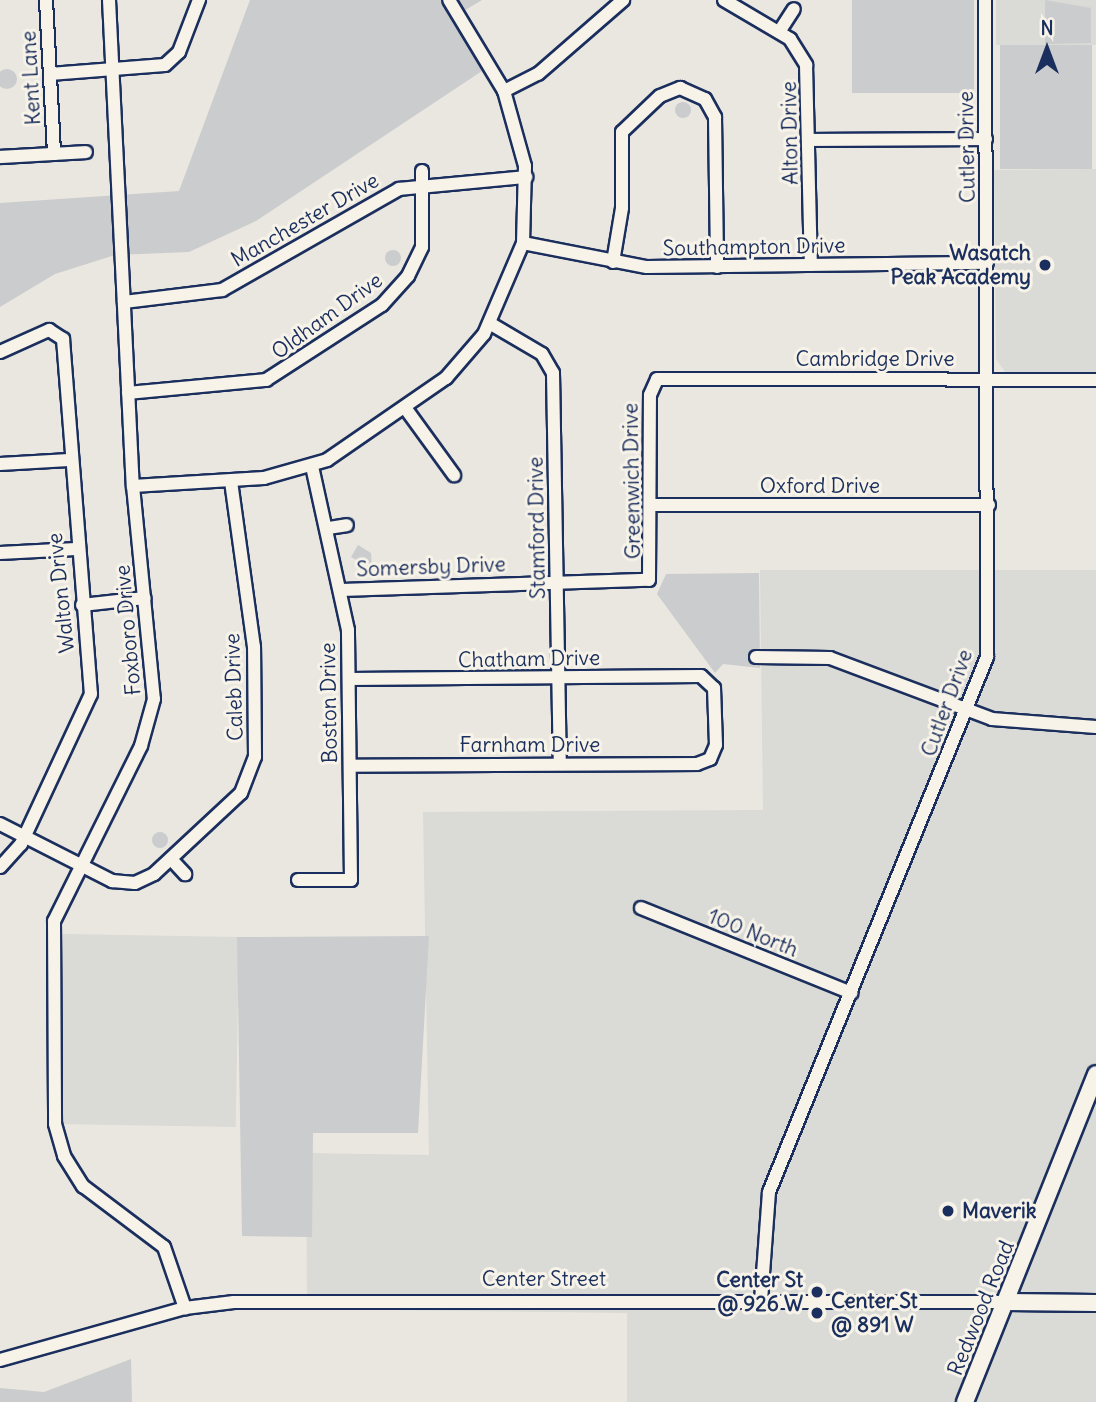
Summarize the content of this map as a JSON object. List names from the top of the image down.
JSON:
{
  "streets": {
    "main road": ["Center Street", "Redwood Road"],
    "street": [
      "Kent Lane",
      "Alton Drive",
      "Cutler Drive",
      "Manchester Drive",
      "Southampton Drive",
      "Oldham Drive",
      "Cambridge Drive",
      "Greenwich Drive",
      "Oxford Drive",
      "Stamford Drive",
      "Somersby Drive",
      "Walton Drive",
      "Foxboro Drive",
      "Chatham Drive",
      "Caleb Drive",
      "Boston Drive",
      "Farnham Drive",
      "100 North"
    ]
  },
  "crossings": [
    ["Alton Drive", "Southampton Drive"],
    ["Cutler Drive", "Southampton Drive"],
    ["Cutler Drive", "Cambridge Drive"],
    ["Cutler Drive", "Oxford Drive"],
    ["Cutler Drive", "100 North"],
    ["Cutler Drive", "Center Street"],
    ["Manchester Drive", "Oldham Drive"],
    ["Manchester Drive", "Foxboro Drive"],
    ["Oldham Drive", "Foxboro Drive"],
    ["Cambridge Drive", "Greenwich Drive"],
    ["Greenwich Drive", "Oxford Drive"],
    ["Greenwich Drive", "Somersby Drive"],
    ["Stamford Drive", "Somersby Drive"],
    ["Stamford Drive", "Chatham Drive"],
    ["Stamford Drive", "Farnham Drive"],
    ["Somersby Drive", "Boston Drive"],
    ["Foxboro Drive", "Caleb Drive"],
    ["Foxboro Drive", "Center Street"],
    ["Chatham Drive", "Boston Drive"],
    ["Chatham Drive", "Farnham Drive"],
    ["Boston Drive", "Farnham Drive"],
    ["Center Street", "Redwood Road"]
  ],
  "places": [
    "Wasatch Peak Academy",
    "Maverik",
    "Center St @ 926 W",
    "Center St @ 891 W"
  ],
  "north": "top"
}
